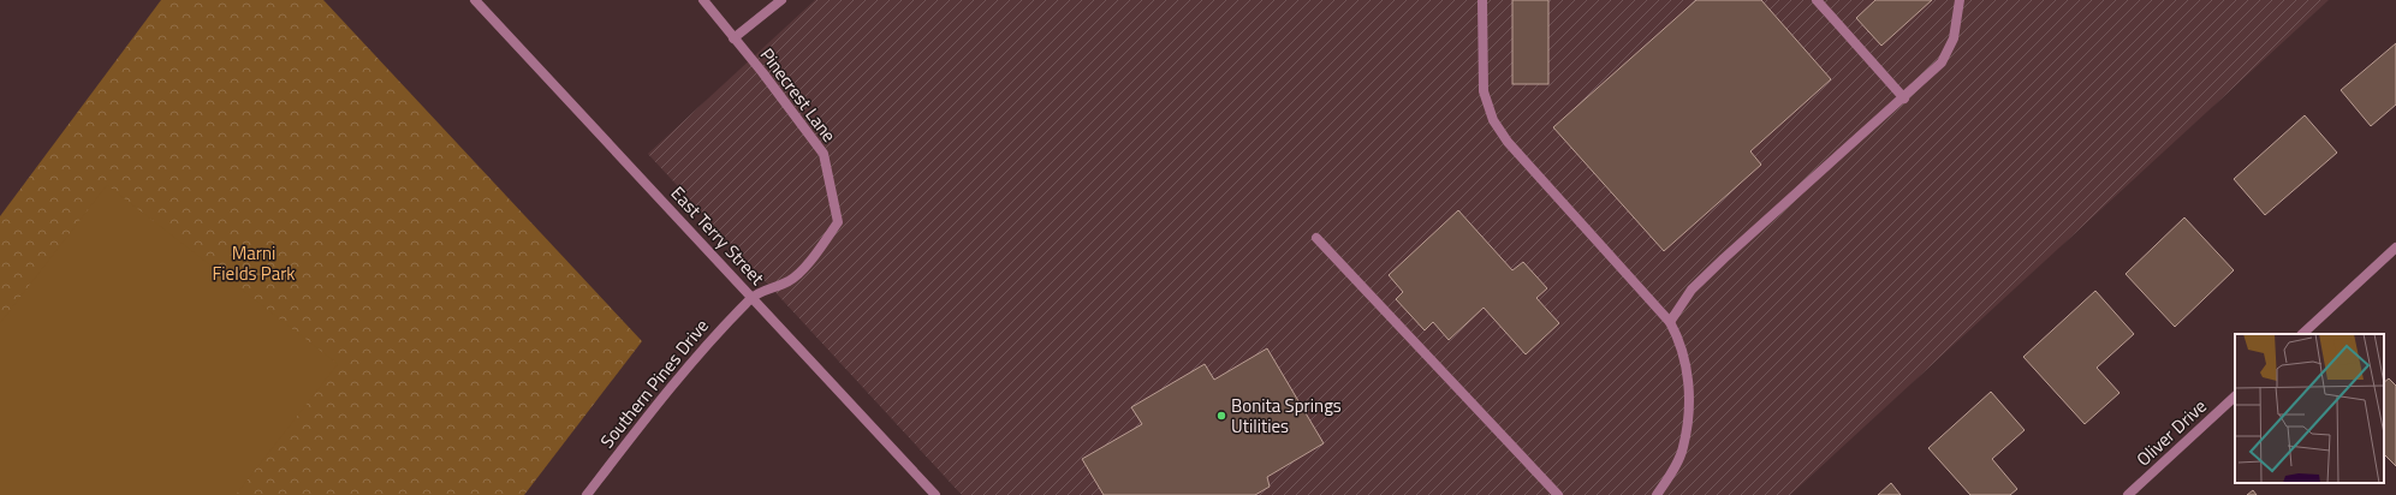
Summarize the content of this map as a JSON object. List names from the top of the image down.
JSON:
{
  "streets": {
    "street": [
      "Pinecrest Lane",
      "East Terry Street",
      "Southern Pines Drive",
      "Oliver Drive"
    ]
  },
  "crossings": [
    ["Pinecrest Lane", "East Terry Street"],
    ["Pinecrest Lane", "Southern Pines Drive"],
    ["East Terry Street", "Southern Pines Drive"]
  ],
  "parks": ["Marni Fields Park"],
  "places": ["Bonita Springs Utilities"]
}
